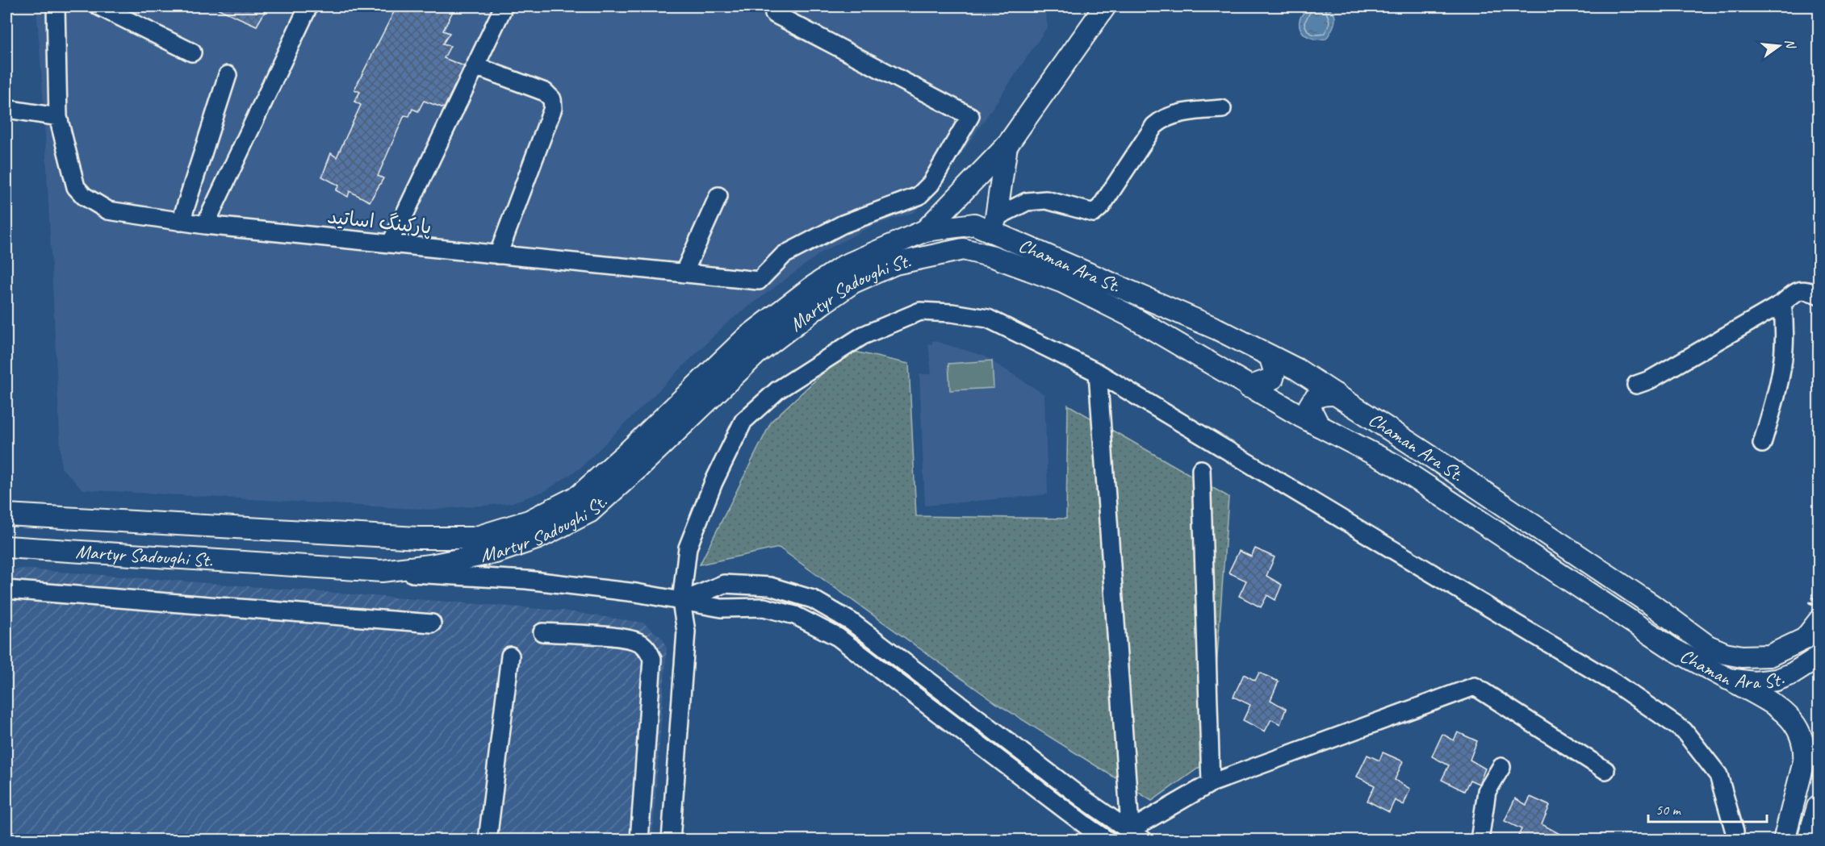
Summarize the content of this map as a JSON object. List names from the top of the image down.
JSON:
{
  "streets": {
    "main road": ["Chaman Ara St.", "Martyr Sadoughi St."],
    "street": ["پارکینگ اساتید"]
  },
  "crossings": [
    ["Chaman Ara St.", "Martyr Sadoughi St."]
  ],
  "scale_bar": "50 m",
  "north": "right"
}
